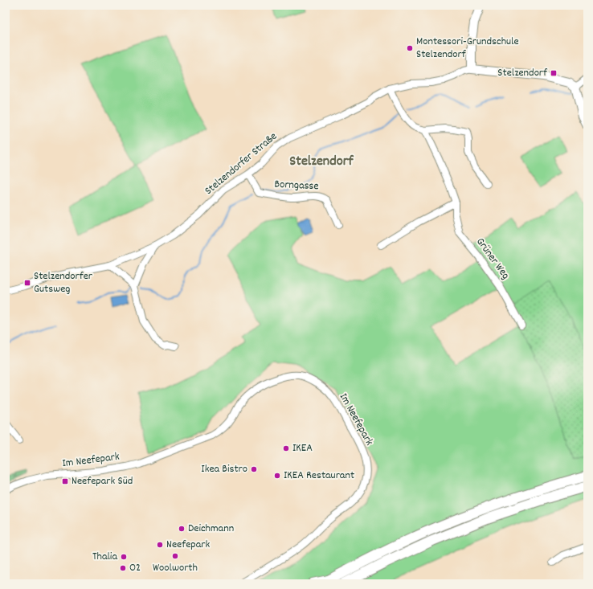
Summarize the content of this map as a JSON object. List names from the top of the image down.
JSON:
{
  "streets": {
    "main road": ["Stelzendorfer Straße"],
    "street": ["Borngasse", "Grüner Weg", "Im Neefepark"]
  },
  "crossings": [
    ["Stelzendorfer Straße", "Borngasse"]
  ],
  "districts": ["Stelzendorf"],
  "places": {
    "other": [
      "Montessori-Grundschule Stelzendorf",
      "IKEA",
      "Ikea Bistro",
      "IKEA Restaurant",
      "Deichmann",
      "Neefepark",
      "Woolworth",
      "Thalia",
      "O2"
    ],
    "transit": ["Stelzendorf", "Stelzendorfer Gutsweg", "Neefepark Süd"]
  }
}
